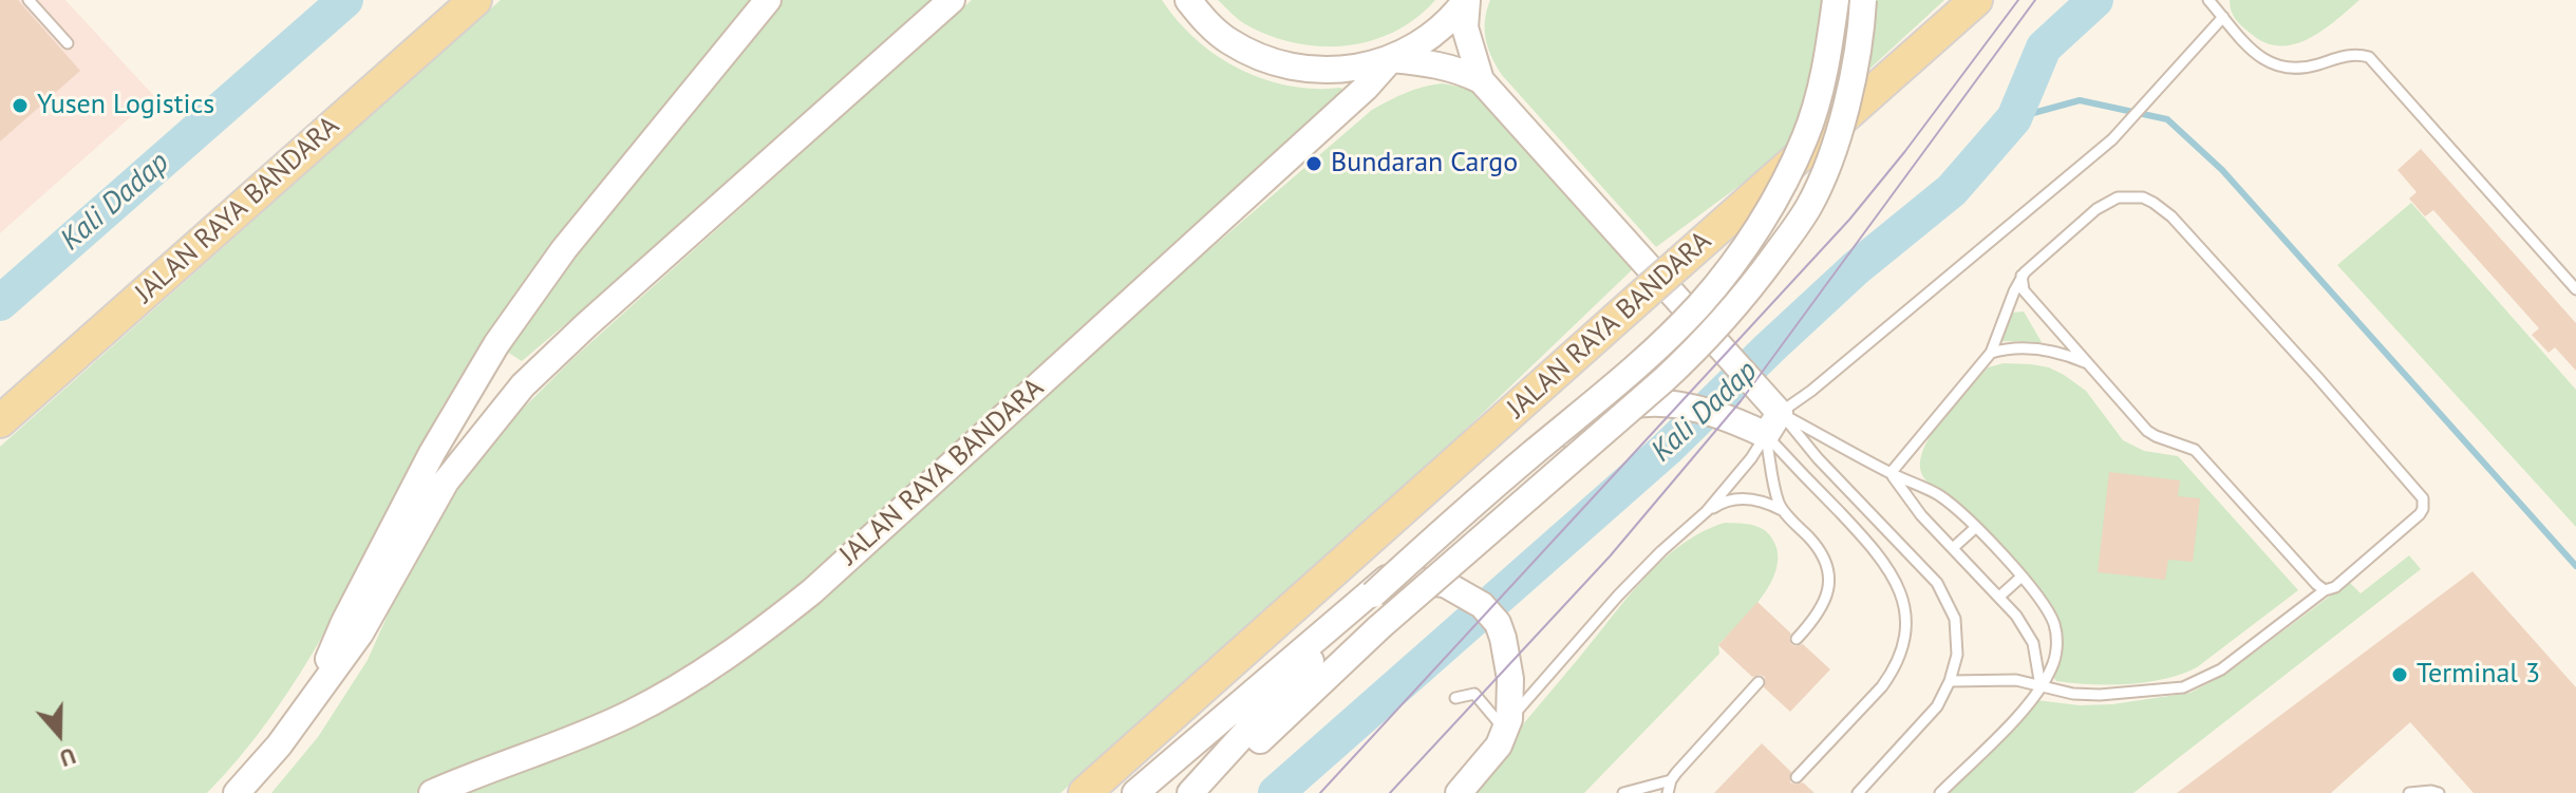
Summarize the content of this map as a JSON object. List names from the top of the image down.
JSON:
{
  "streets": {
    "main road": ["JALAN RAYA BANDARA"]
  },
  "water": ["Kali Dadap"],
  "places": ["Yusen Logistics", "Bundaran Cargo", "Terminal 3"],
  "north": "bottom"
}
